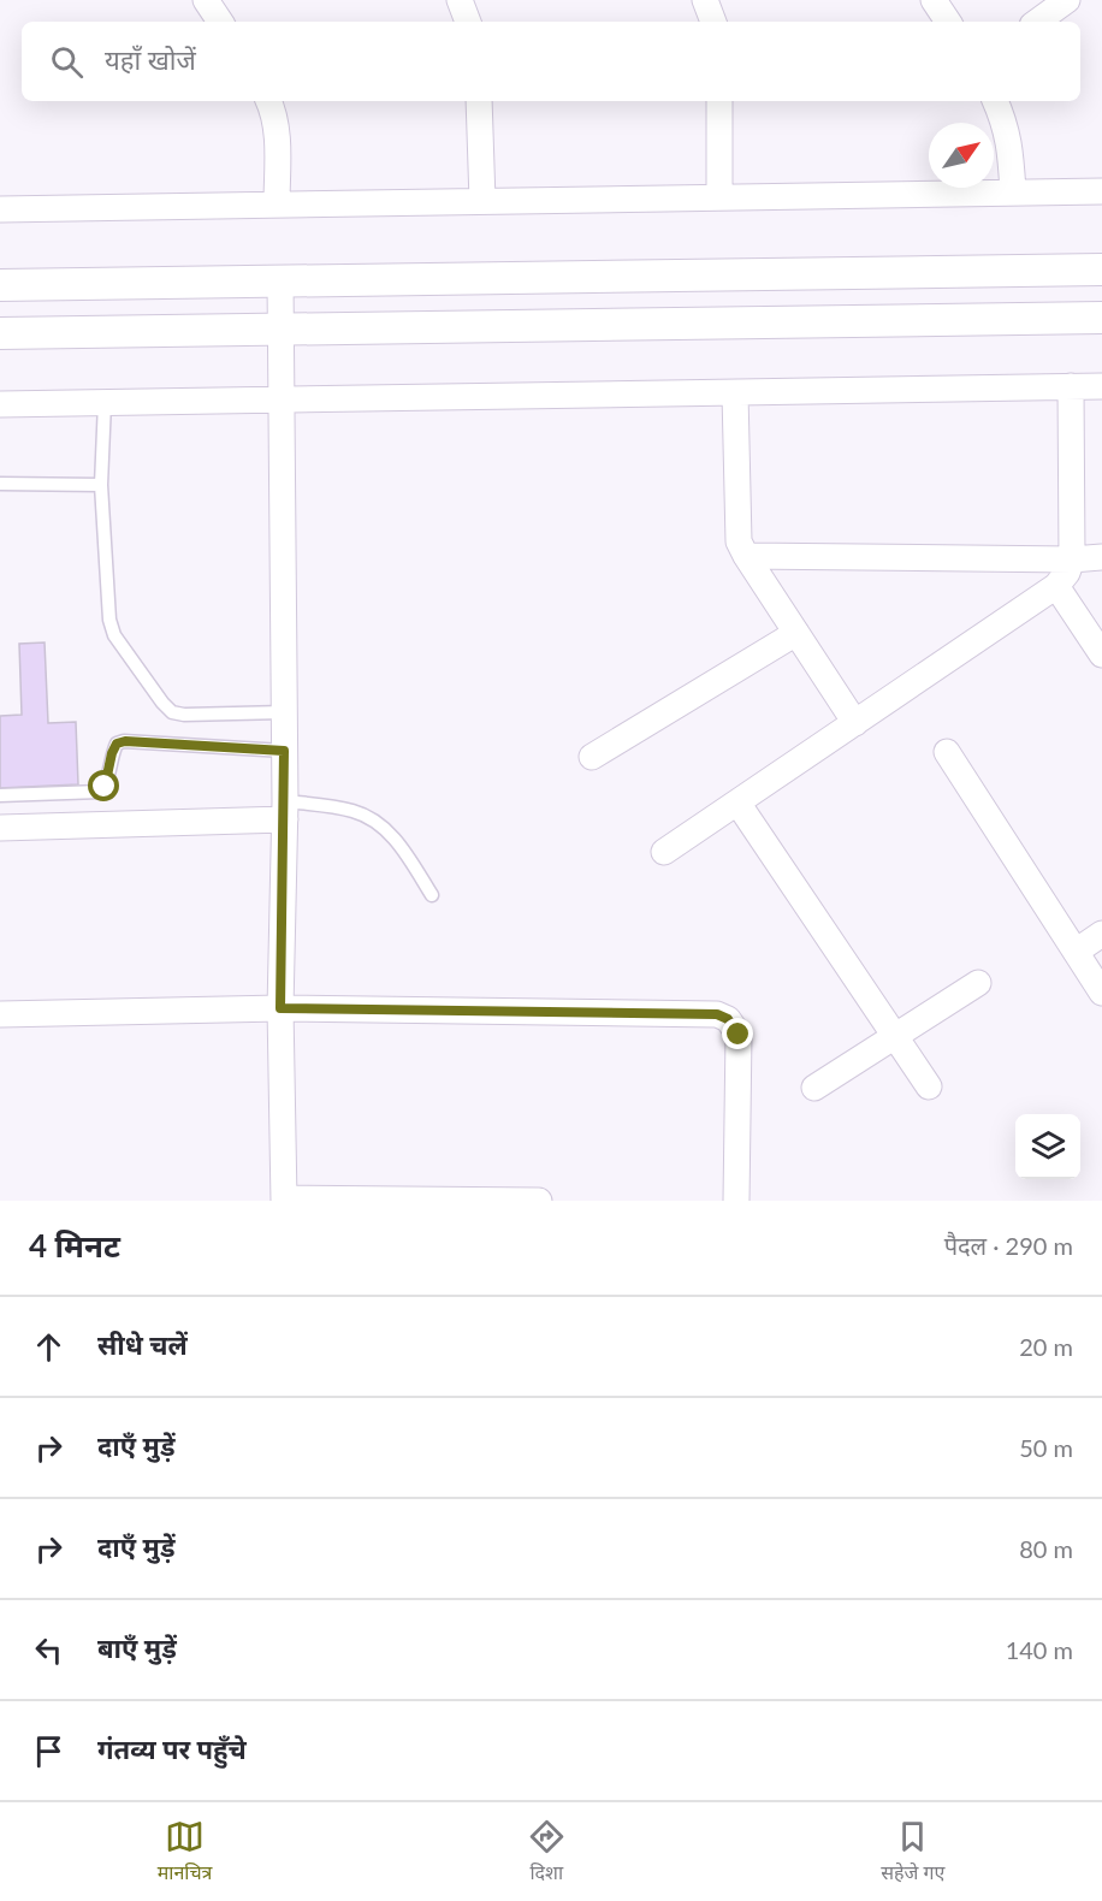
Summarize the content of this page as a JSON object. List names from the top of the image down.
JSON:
{
  "north": "top right",
  "page": {
    "search": "यहाँ खोजें",
    "heading": ["4 मिनट", "पैदल · 290 m"],
    "list": [
      ["सीधे चलें", "20 m"],
      ["दाएँ मुड़ें", "50 m"],
      ["दाएँ मुड़ें", "80 m"],
      ["बाएँ मुड़ें", "140 m"],
      "गंतव्य पर पहुँचे"
    ],
    "nav": ["मानचित्र", "दिशा", "सहेजे गए"]
  }
}
